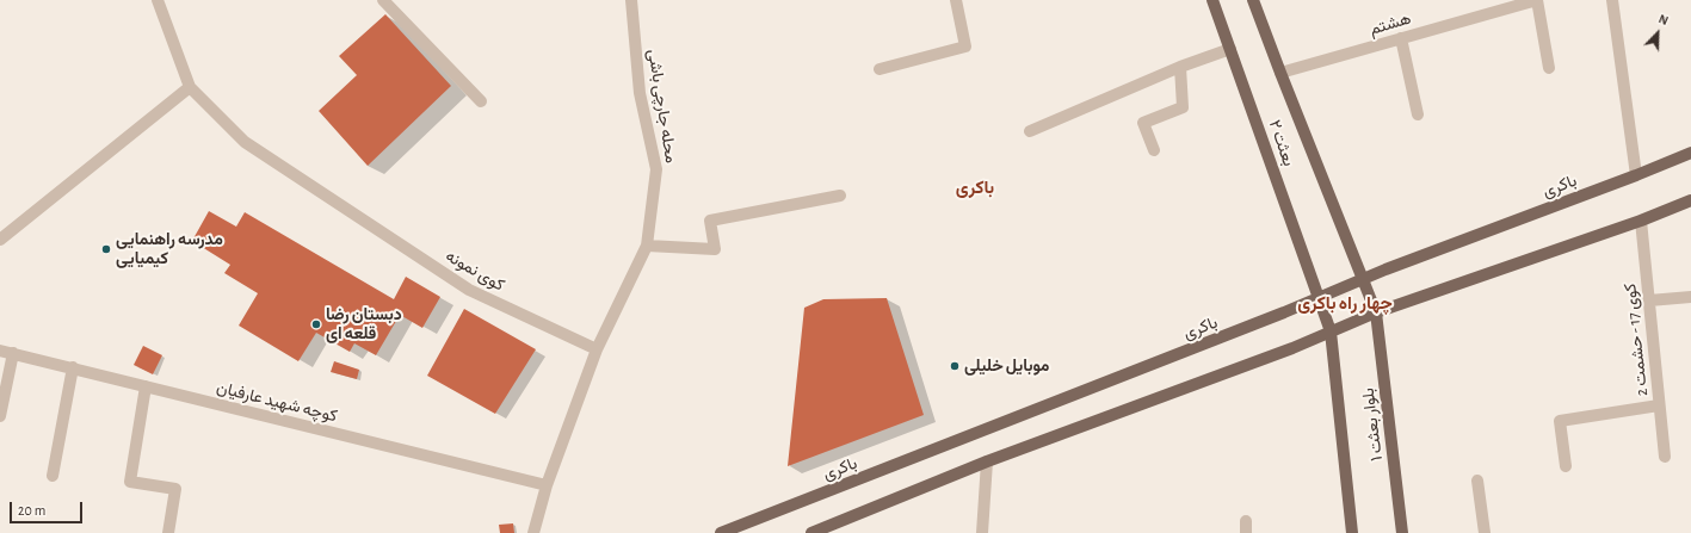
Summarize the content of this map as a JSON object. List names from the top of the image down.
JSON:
{
  "streets": {
    "main road": ["بعثت ۲", "باکری", "بلوار بعثت ۱"],
    "street": [
      "هشتم",
      "محله جارچی باشی",
      "کوی نمونه",
      "کوی 17 - حشمت 2",
      "کوچه شهید عارفیان"
    ]
  },
  "crossings": [
    ["هشتم", "بعثت ۲"],
    ["محله جارچی باشی", "کوی نمونه"],
    ["بعثت ۲", "باکری"],
    ["بعثت ۲", "بلوار بعثت ۱"]
  ],
  "districts": ["باکری", "چهار راه باکری"],
  "places": ["مدرسه راهنمایی کیمیایی", "دبستان رضا قلعه ای", "موبایل خلیلی"],
  "scale_bar": "20 m",
  "north": "top right"
}
